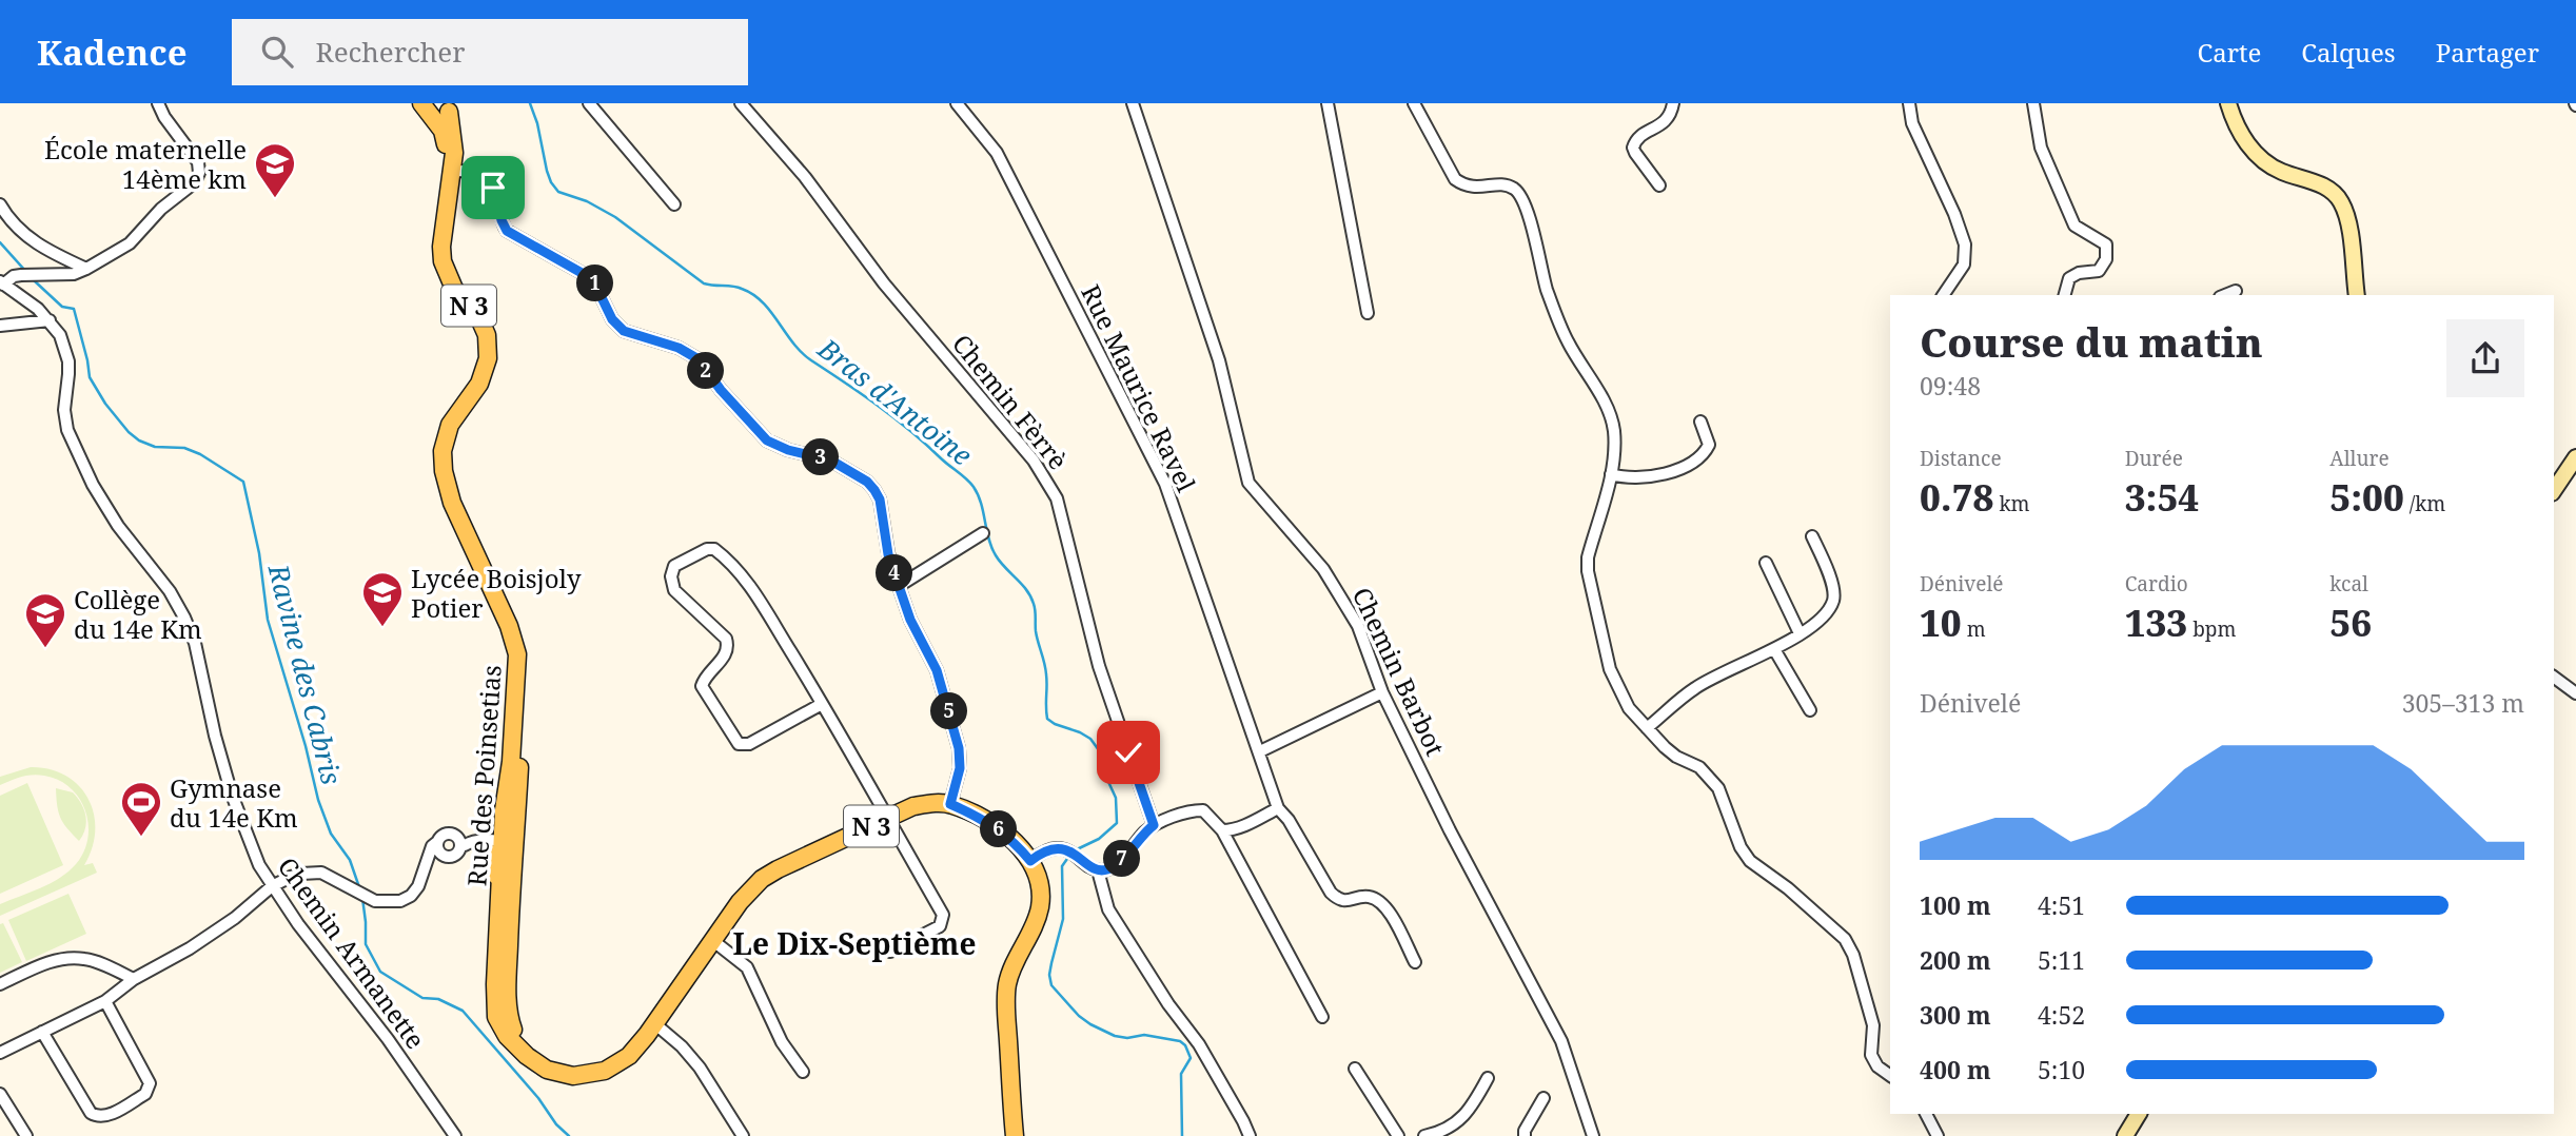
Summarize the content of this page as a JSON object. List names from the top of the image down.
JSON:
{
  "streets": {
    "main road": ["N 3", "Rue des Poinsetias"],
    "street": [
      "Rue Maurice Ravel",
      "Chemin Fèrrè",
      "Chemin Barbot",
      "Chemin Armanette"
    ]
  },
  "districts": ["Le Dix-Septième"],
  "water": ["Bras d'Antoine", "Ravine des Cabris"],
  "places": {
    "school or university": ["École maternelle 14ème km", "Lycée Boisjoly Potier", "Collège du 14e Km"],
    "sports": ["Gymnase du 14e Km"]
  },
  "page": {
    "header": "Kadence",
    "search": "Rechercher",
    "nav": ["Carte", "Calques", "Partager"],
    "pins": [
      "1",
      "2",
      "3",
      "4",
      "5",
      "6",
      "7"
    ],
    "heading": ["Course du matin", "09:48"],
    "stats": [
      ["Distance", "0.78 km"],
      ["Durée", "3:54"],
      ["Allure", "5:00 /km"],
      ["Dénivelé", "10 m"],
      ["Cardio", "133 bpm"],
      ["kcal", "56"]
    ],
    "chart": ["Dénivelé", "305–313 m"],
    "list": [
      {
        "name": "100 m",
        "note": "4:51"
      },
      {
        "name": "200 m",
        "note": "5:11"
      },
      {
        "name": "300 m",
        "note": "4:52"
      },
      {
        "name": "400 m",
        "note": "5:10"
      }
    ]
  }
}
